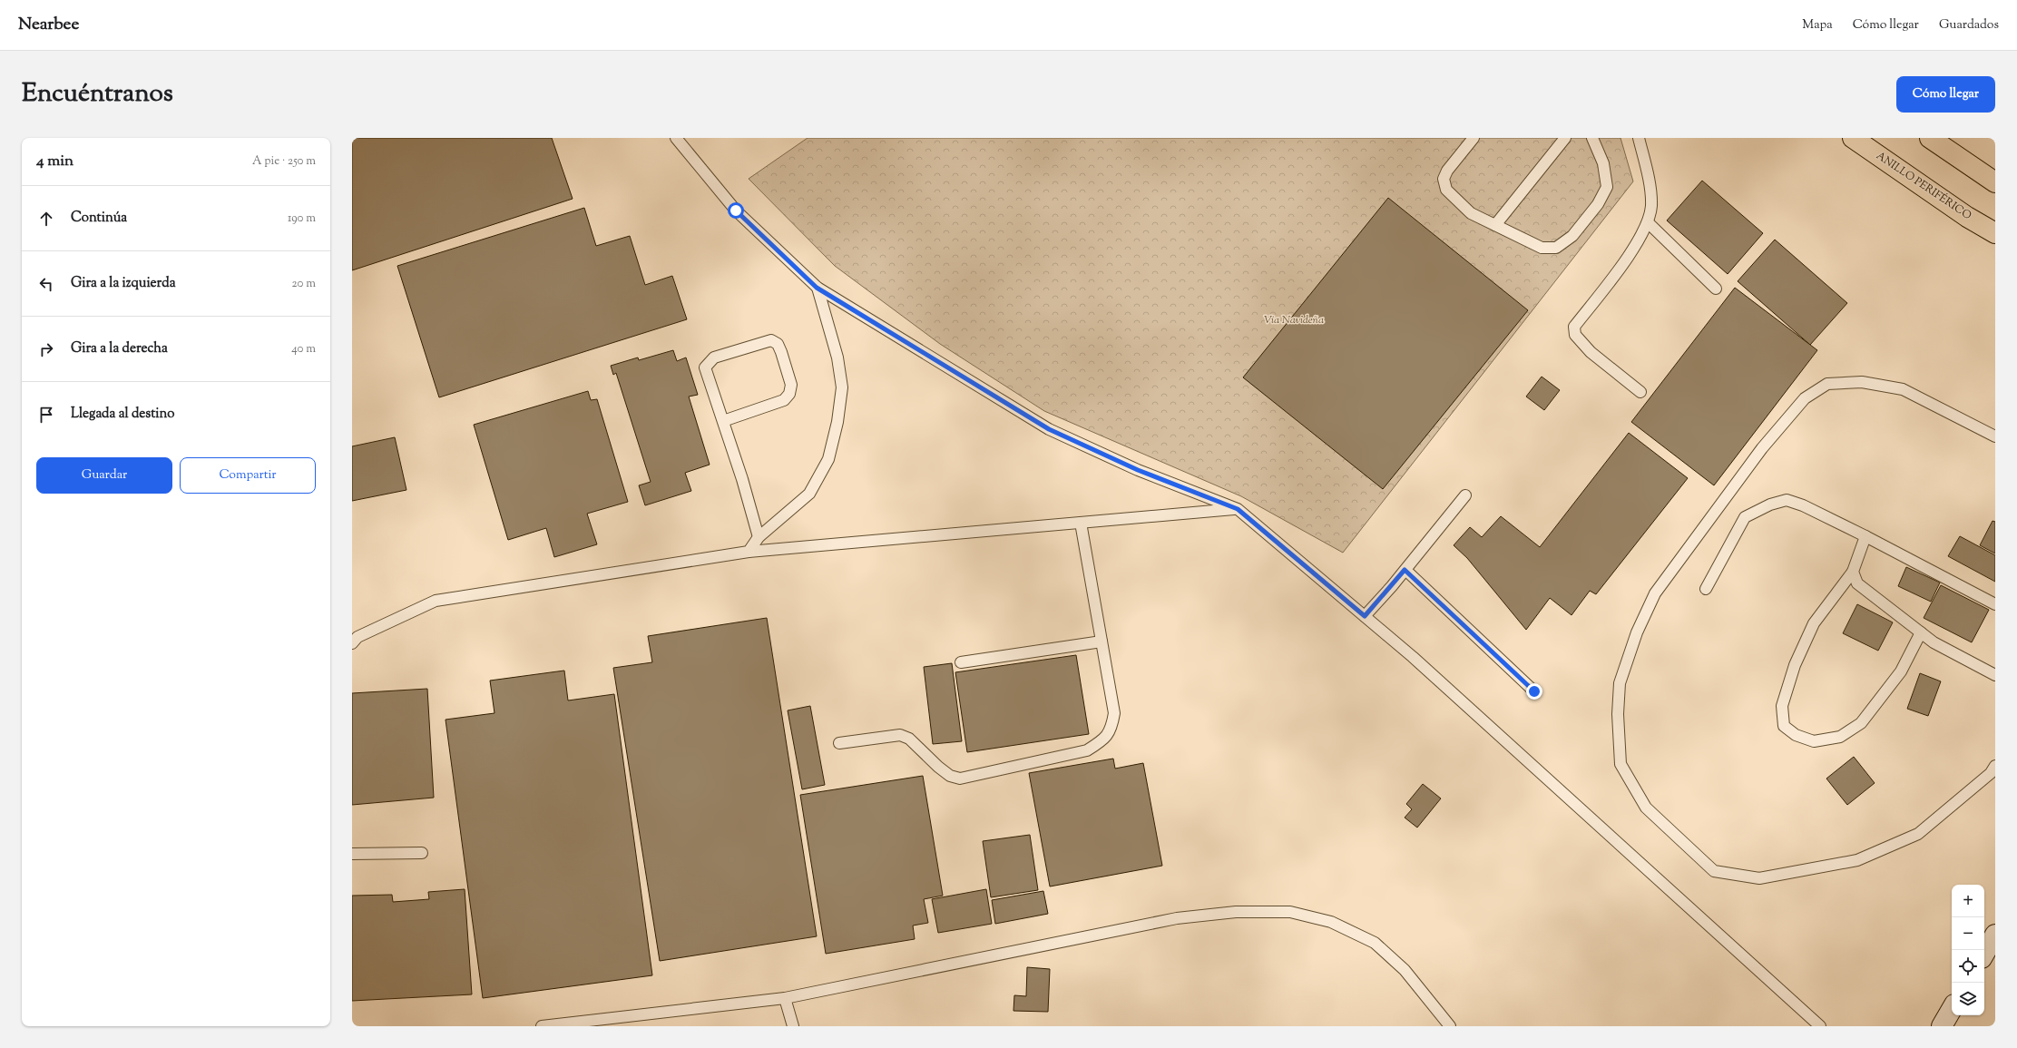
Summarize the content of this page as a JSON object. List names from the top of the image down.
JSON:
{
  "streets": {
    "highway": ["ANILLO PERIFÉRICO"]
  },
  "parks": ["Vía Navideña"],
  "page": {
    "header": "Nearbee",
    "nav": ["Mapa", "Cómo llegar", "Guardados"],
    "title": "Encuéntranos",
    "buttons": [
      "Cómo llegar",
      ["Guardar", "Compartir"]
    ],
    "heading": ["4 min", "A pie · 250 m"],
    "list": [
      ["Continúa", "190 m"],
      ["Gira a la izquierda", "20 m"],
      ["Gira a la derecha", "40 m"],
      "Llegada al destino"
    ],
    "map_buttons": ["+", "−"]
  }
}
